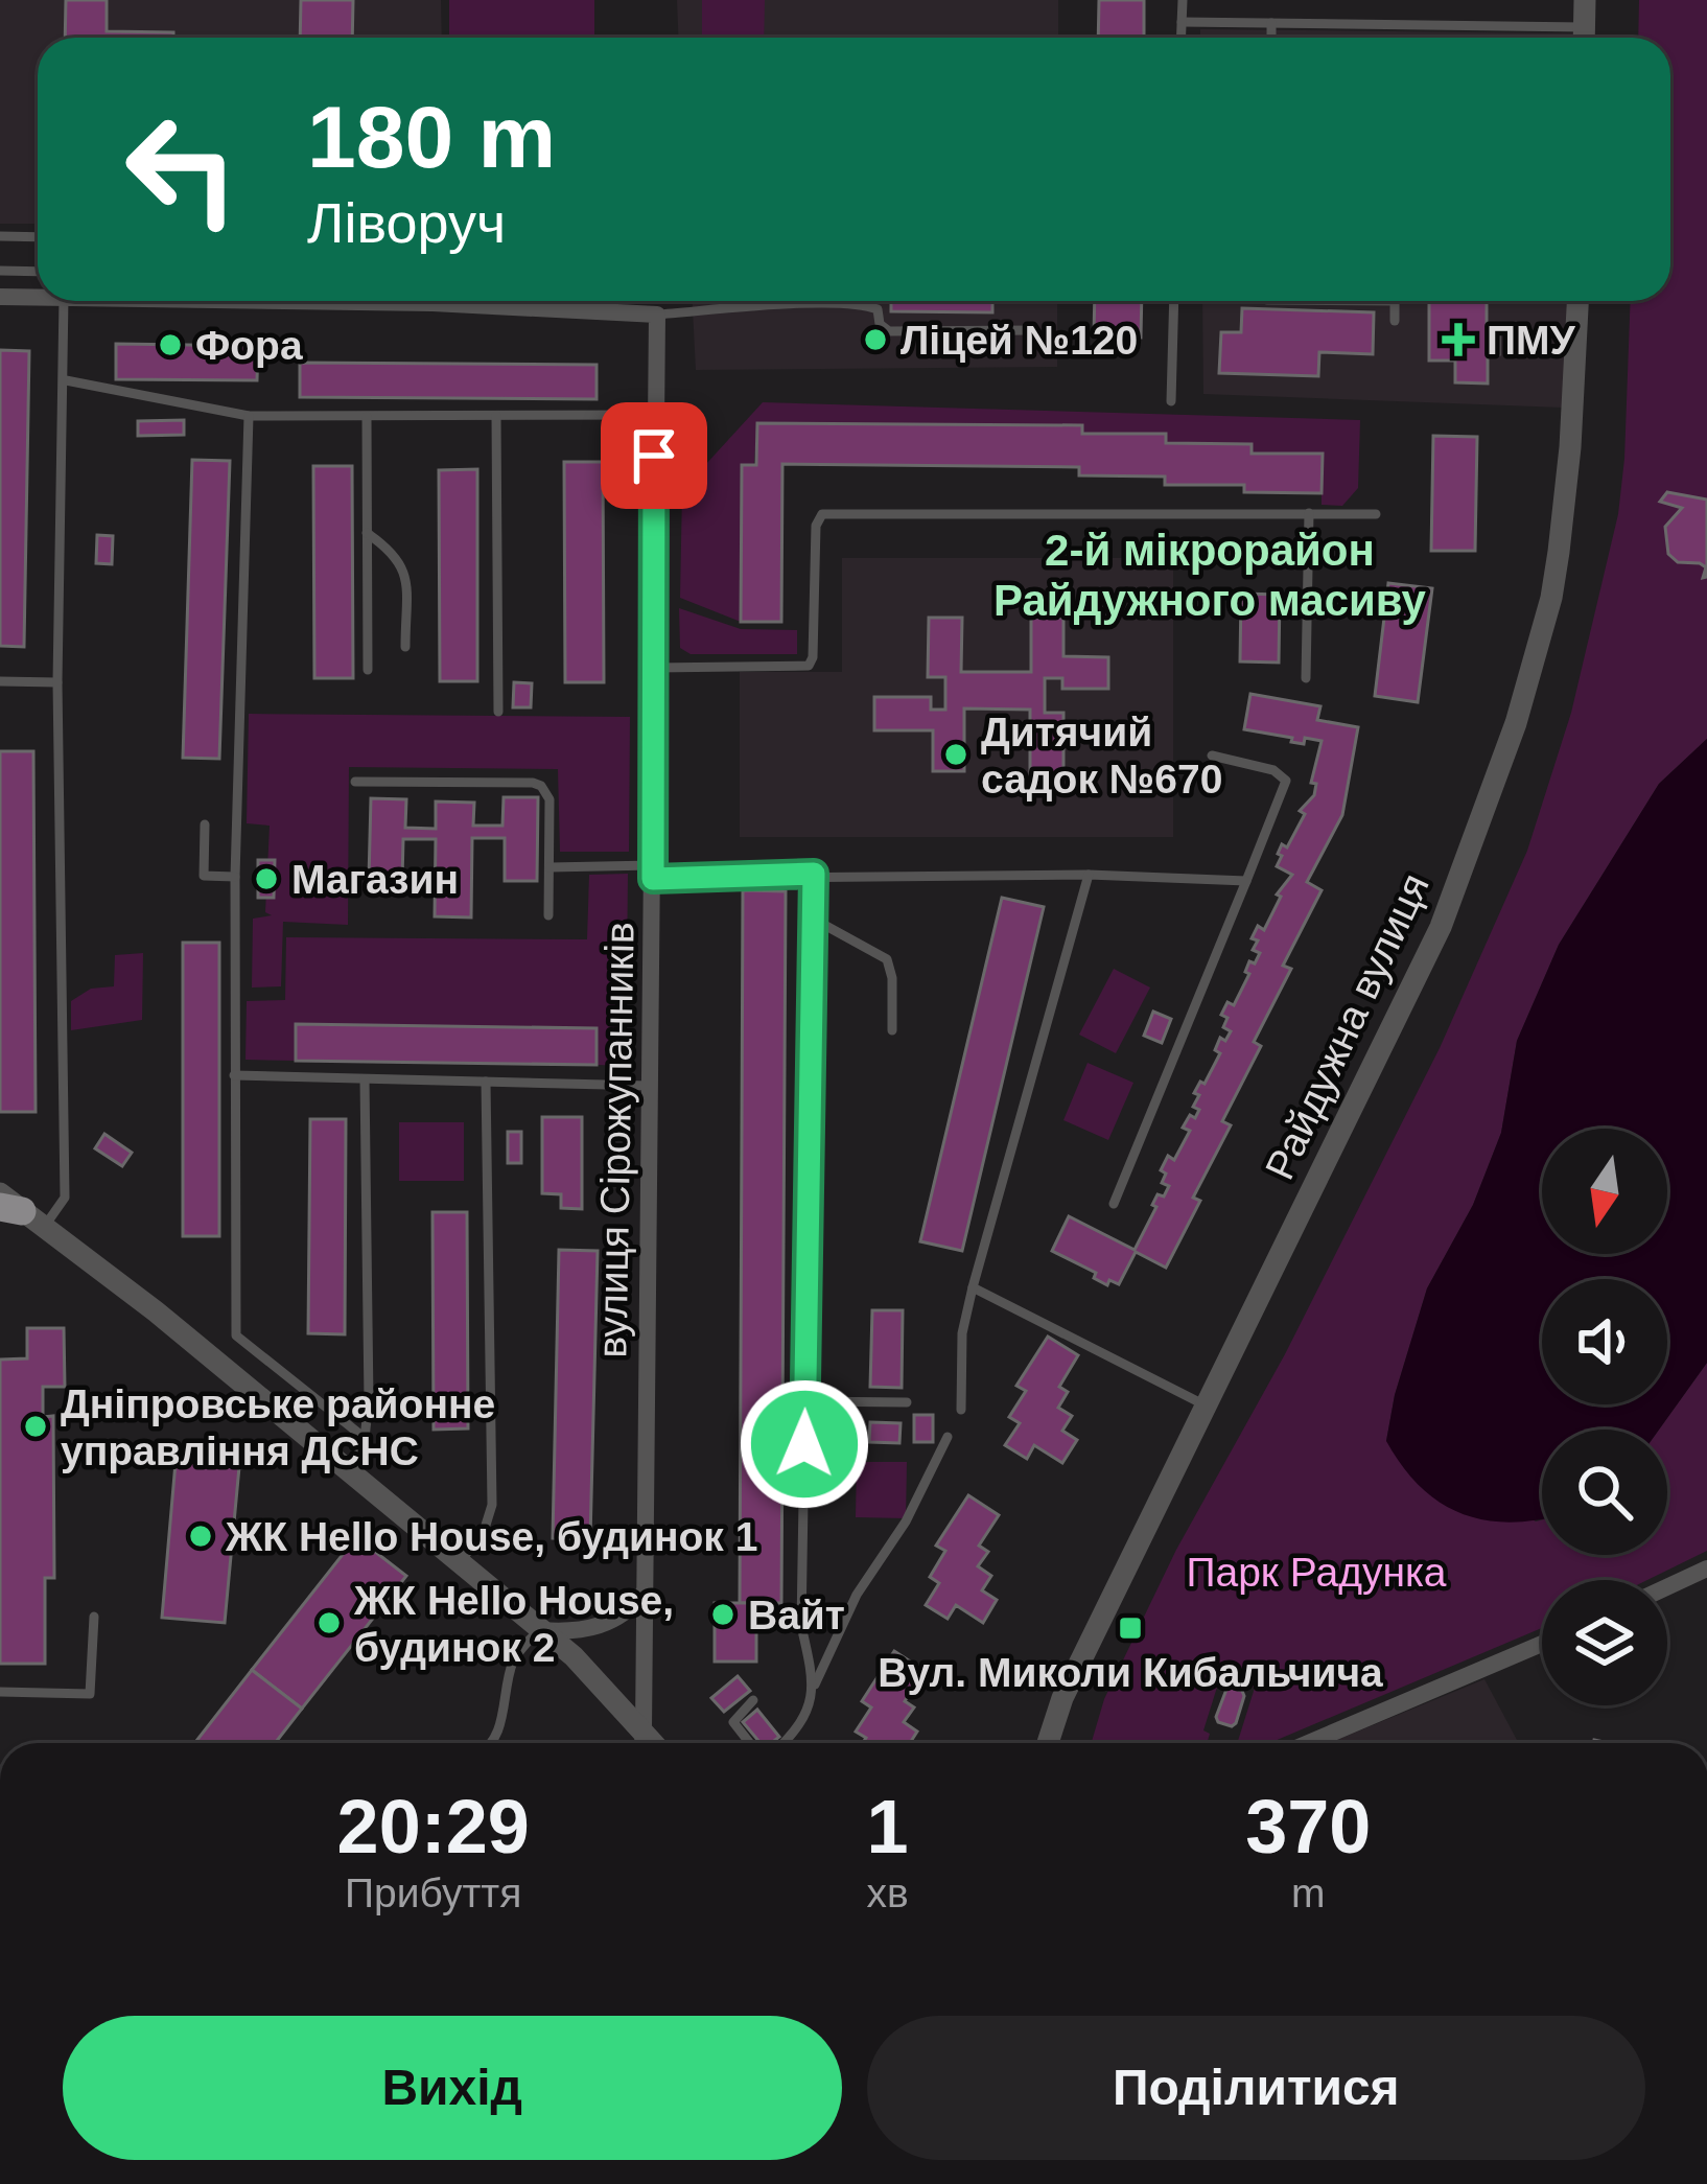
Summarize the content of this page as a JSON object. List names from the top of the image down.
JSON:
{
  "streets": {
    "street": ["Райдужна вулиця", "вулиця Сірожупанників"]
  },
  "districts": ["2-й мікрорайон Райдужного масиву"],
  "parks": ["Парк Радунка"],
  "places": {
    "other": [
      "Ліцей №120",
      "Фора",
      "Дитячий садок №670",
      "Магазин",
      "Дніпровське районне управління ДСНС",
      "ЖК Hello House, будинок 1",
      "Вайт",
      "ЖК Hello House, будинок 2"
    ],
    "health": ["ПМУ"],
    "transit": ["Вул. Миколи Кибальчича"]
  },
  "north": "bottom",
  "page": {
    "turn": ["180 m", "Ліворуч"],
    "eta": [
      "20:29",
      "Прибуття",
      "1",
      "хв",
      "370",
      "m"
    ],
    "buttons": ["Вихід", "Поділитися"]
  }
}
